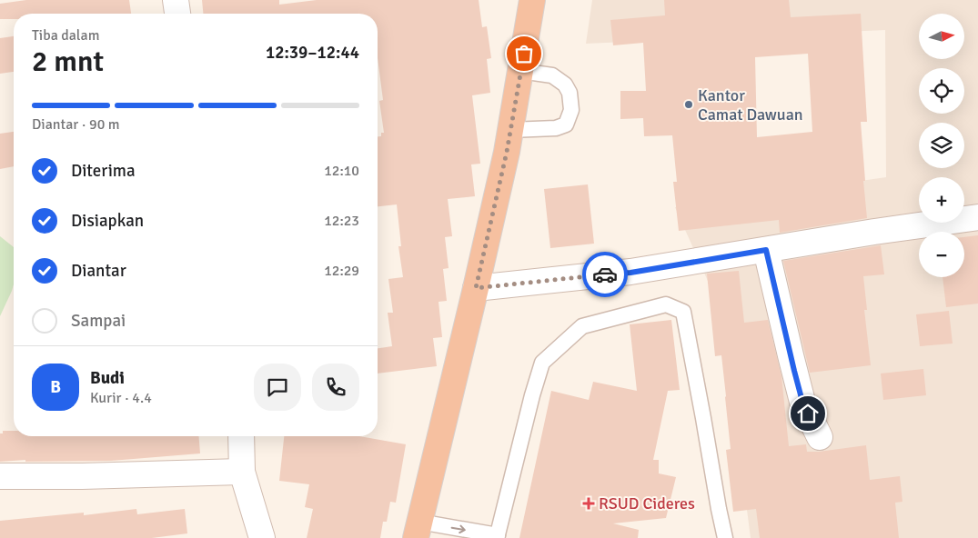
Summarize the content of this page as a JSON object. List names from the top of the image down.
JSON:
{
  "places": {
    "other": ["Kantor Camat Dawuan"],
    "health": ["RSUD Cideres"]
  },
  "north": "right",
  "page": {
    "map_buttons": ["+", "−"],
    "heading": ["2 mnt", "Tiba dalam", "12:39–12:44"],
    "panel": ["Budi", "Kurir · 4.4"],
    "bar": "Diantar · 90 m",
    "list": [
      ["Diterima", "12:10"],
      ["Disiapkan", "12:23"],
      ["Diantar", "12:29"],
      "Sampai"
    ],
    "round": "B"
  }
}
